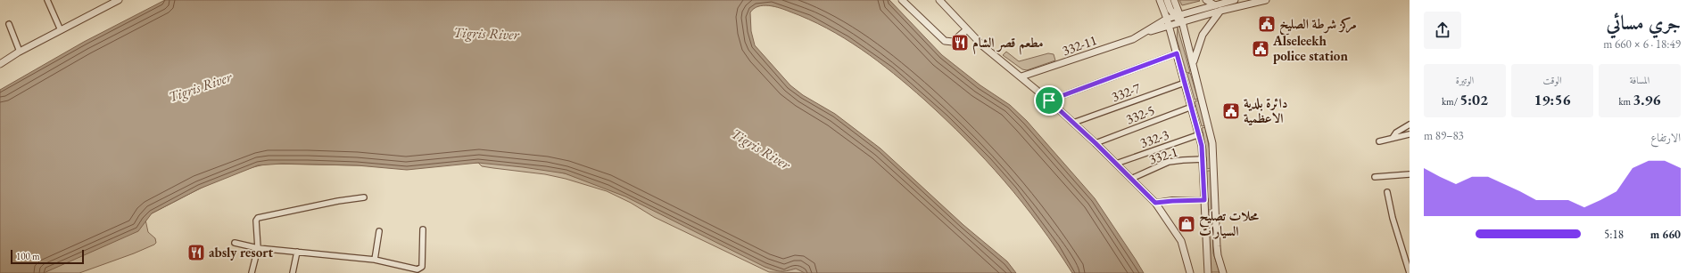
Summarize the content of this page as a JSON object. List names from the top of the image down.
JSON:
{
  "streets": {
    "street": [
      "332-11",
      "332-7",
      "332-5",
      "332-3",
      "332-1"
    ]
  },
  "water": ["Tigris River"],
  "places": {
    "public building": ["مركز شرطة الصليخ", "Alseleekh police station", "دائرة بلدية الاعظمية"],
    "restaurant": ["مطعم قصر الشام", "absly resort"],
    "shop": ["محلات تصليح السيارات"]
  },
  "scale_bar": "100 m",
  "page": {
    "heading": ["جري مسائي", "18:49 · 6 × 660 m"],
    "stats": [
      ["المسافة", "3.96 km"],
      ["الوقت", "19:56"],
      ["الوتيرة", "5:02 /km"]
    ],
    "chart": ["الارتفاع", "83–89 m"],
    "list": [
      {
        "name": "660 m",
        "note": "5:18"
      }
    ],
    "scale": "100 m"
  }
}
